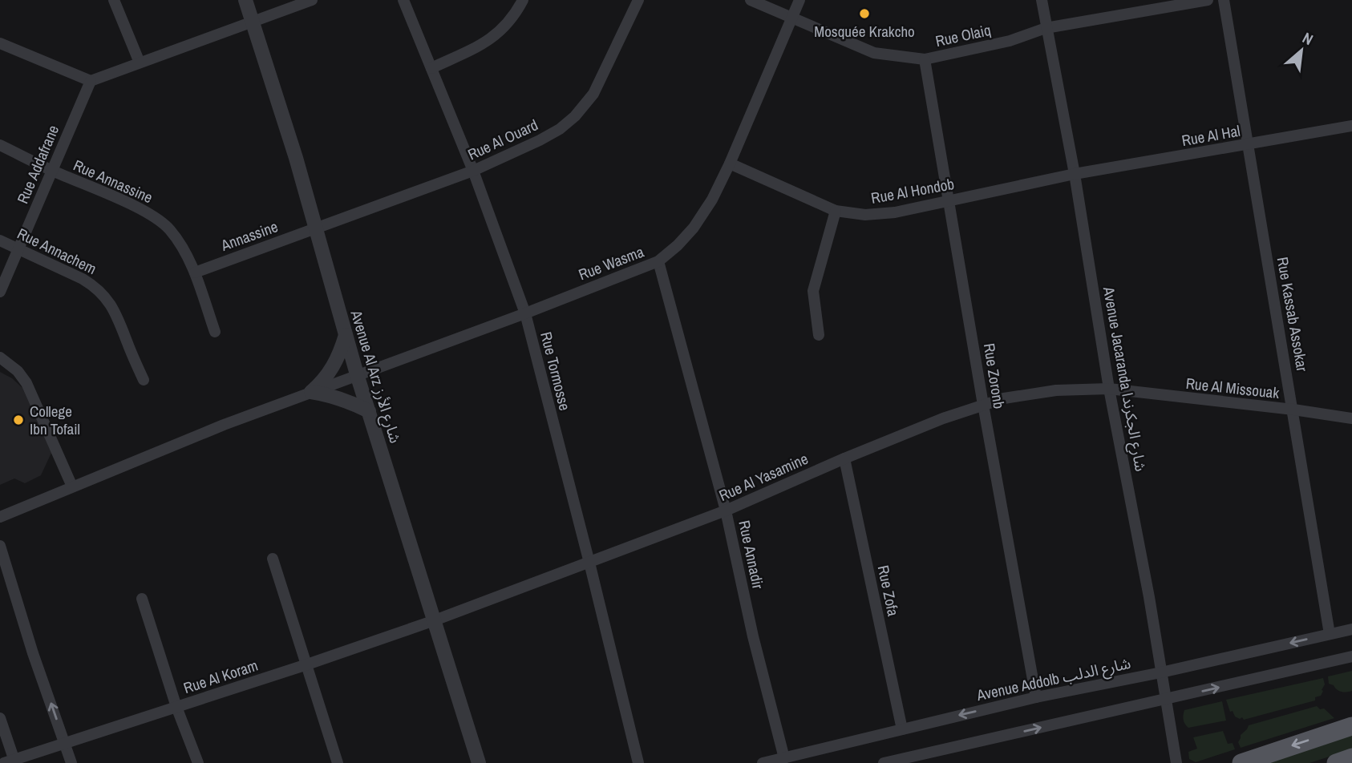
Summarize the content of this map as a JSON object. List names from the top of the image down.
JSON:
{
  "streets": {
    "street": [
      "Rue Olaiq",
      "Rue Al Hal",
      "Rue Al Ouard",
      "Rue Addafrane",
      "Rue Annassine",
      "Rue Al Hondob",
      "Annassine",
      "Rue Annachem",
      "Rue Wasma",
      "Rue Kassab Assokar",
      "Rue Tormosse",
      "Rue Zoronb",
      "Avenue Al Arz شارع الأرز",
      "Avenue Jacaranda شارع الجكرندا",
      "Rue Al Missouak",
      "Rue Al Yasamine",
      "Rue Annadir",
      "Rue Zofa",
      "Rue Al Koram",
      "Avenue Addolb شارع الدلب"
    ]
  },
  "crossings": [
    ["Rue Olaiq", "Rue Wasma"],
    ["Rue Olaiq", "Rue Zoronb"],
    ["Rue Olaiq", "Avenue Jacaranda شارع الجكرندا"],
    ["Rue Al Hal", "Rue Al Hondob"],
    ["Rue Al Hal", "Rue Kassab Assokar"],
    ["Rue Al Hal", "Avenue Jacaranda شارع الجكرندا"],
    ["Rue Al Ouard", "Annassine"],
    ["Rue Al Ouard", "Rue Tormosse"],
    ["Rue Al Ouard", "Avenue Al Arz شارع الأرز"],
    ["Rue Addafrane", "Rue Annassine"],
    ["Rue Addafrane", "Rue Annachem"],
    ["Rue Annassine", "Annassine"],
    ["Rue Al Hondob", "Rue Wasma"],
    ["Rue Al Hondob", "Rue Zoronb"],
    ["Rue Al Hondob", "Avenue Jacaranda شارع الجكرندا"],
    ["Annassine", "Avenue Al Arz شارع الأرز"],
    ["Rue Wasma", "Rue Tormosse"],
    ["Rue Wasma", "Avenue Al Arz شارع الأرز"],
    ["Rue Wasma", "Rue Annadir"],
    ["Rue Kassab Assokar", "Rue Al Missouak"],
    ["Rue Kassab Assokar", "Avenue Addolb شارع الدلب"],
    ["Rue Tormosse", "Rue Al Yasamine"],
    ["Rue Zoronb", "Rue Al Yasamine"],
    ["Rue Zoronb", "Avenue Addolb شارع الدلب"],
    ["Avenue Al Arz شارع الأرز", "Rue Al Yasamine"],
    ["Avenue Al Arz شارع الأرز", "Rue Al Koram"],
    ["Avenue Jacaranda شارع الجكرندا", "Rue Al Missouak"],
    ["Avenue Jacaranda شارع الجكرندا", "Rue Al Yasamine"],
    ["Avenue Jacaranda شارع الجكرندا", "Avenue Addolb شارع الدلب"],
    ["Rue Al Missouak", "Rue Al Yasamine"],
    ["Rue Al Yasamine", "Rue Annadir"],
    ["Rue Al Yasamine", "Rue Zofa"],
    ["Rue Al Yasamine", "Rue Al Koram"],
    ["Rue Annadir", "Avenue Addolb شارع الدلب"],
    ["Rue Zofa", "Avenue Addolb شارع الدلب"]
  ],
  "places": ["Mosquée Krakcho", "College Ibn Tofail"],
  "north": "top right"
}
